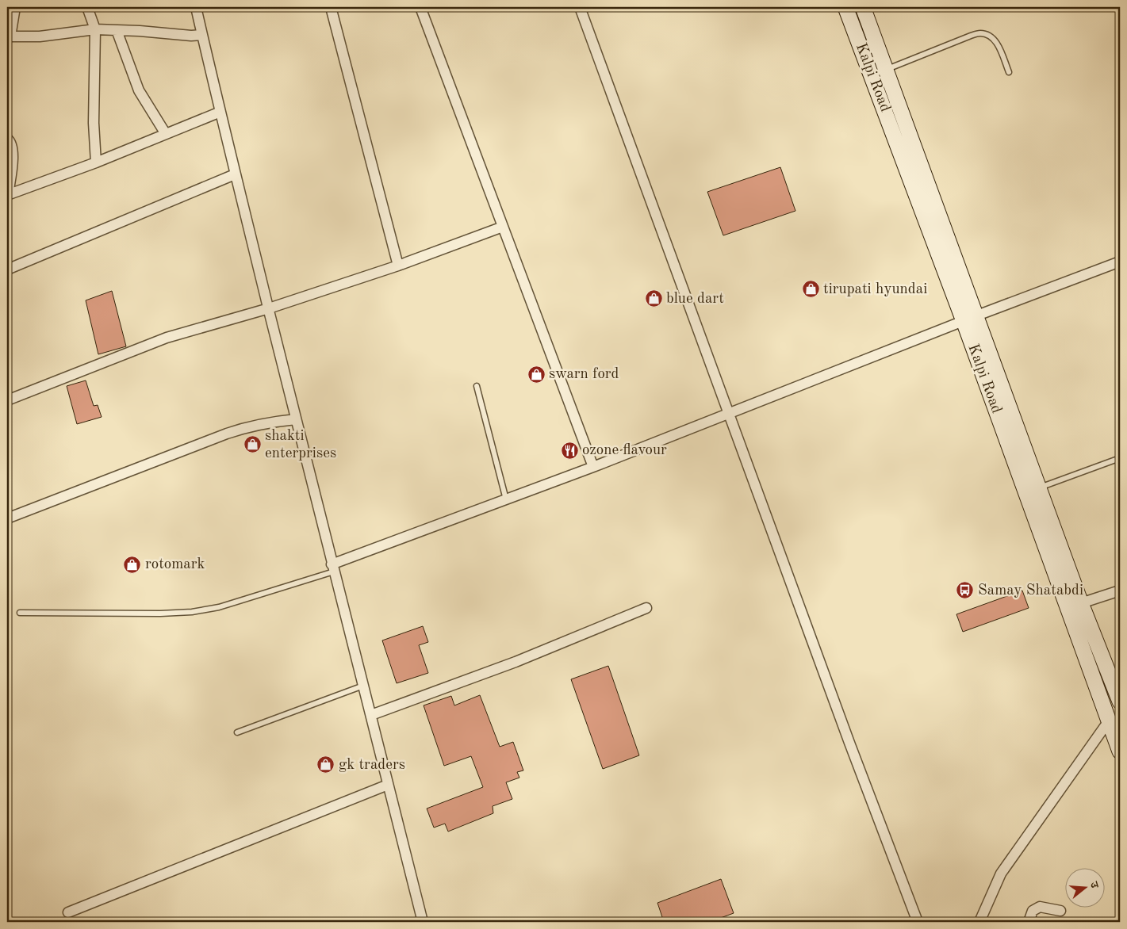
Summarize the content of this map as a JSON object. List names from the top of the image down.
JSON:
{
  "streets": {
    "main road": ["Kalpi Road"]
  },
  "places": {
    "shop": [
      "tirupati hyundai",
      "blue dart",
      "swarn ford",
      "shakti enterprises",
      "rotomark",
      "gk traders"
    ],
    "restaurant": ["ozone flavour"],
    "bus stop": ["Samay Shatabdi"]
  },
  "north": "right"
}
